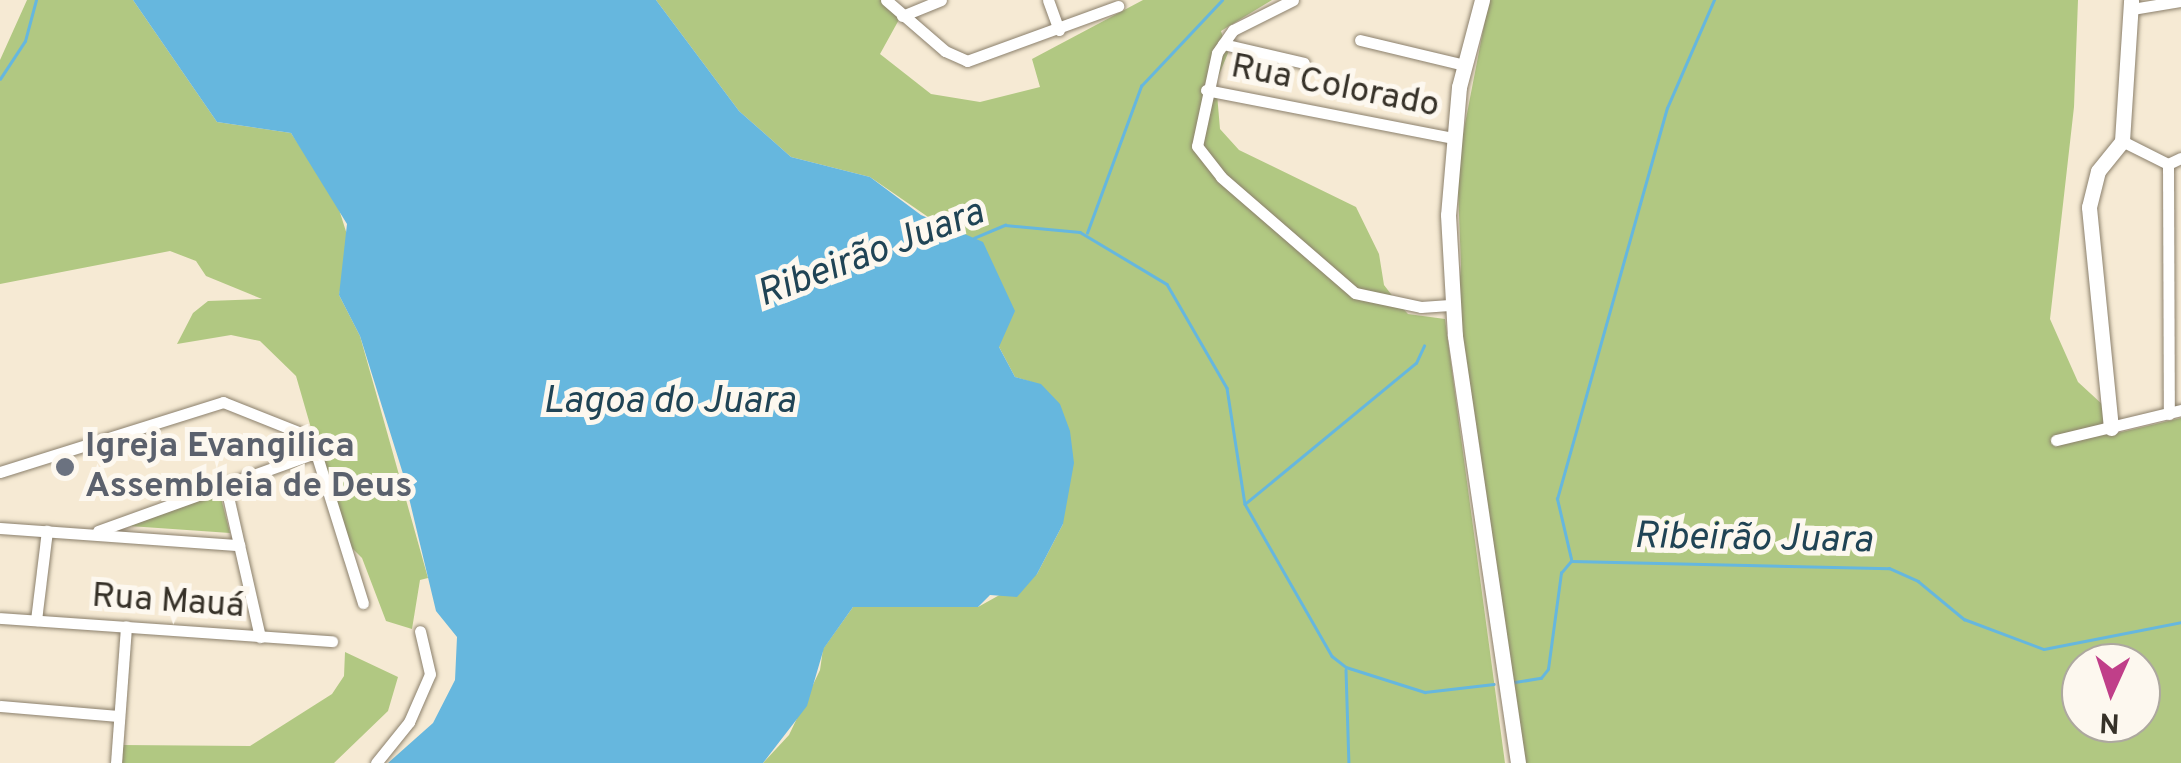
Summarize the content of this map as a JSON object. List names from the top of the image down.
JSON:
{
  "streets": {
    "street": ["Rua Colorado", "Rua Mauá"]
  },
  "water": ["Ribeirão Juara", "Lagoa do Juara"],
  "places": ["Igreja Evangilica Assembleia de Deus"],
  "north": "bottom"
}
